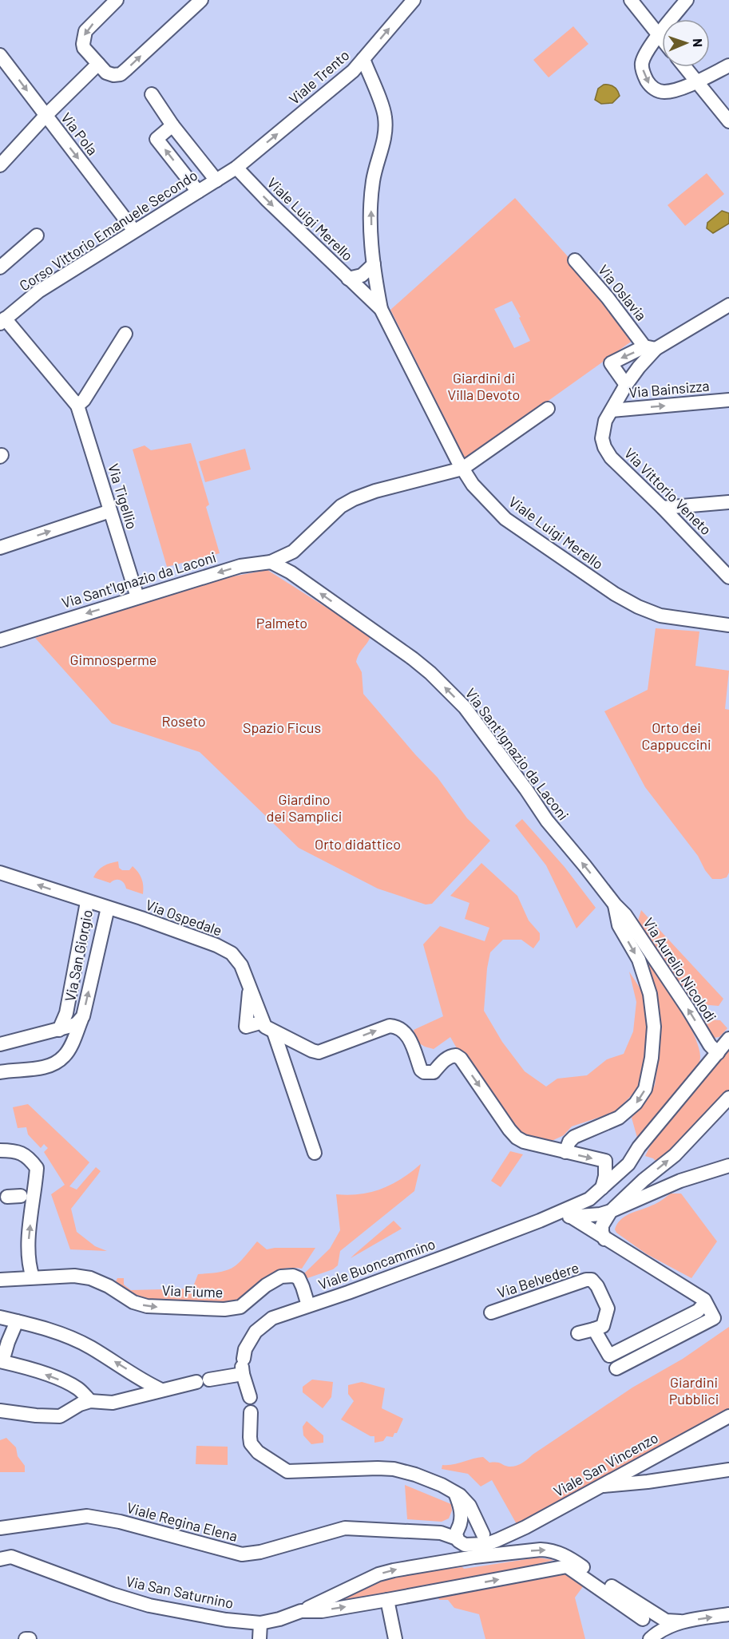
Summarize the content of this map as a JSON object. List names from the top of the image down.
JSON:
{
  "streets": {
    "street": [
      "Viale Trento",
      "Via Pola",
      "Viale Luigi Merello",
      "Corso Vittorio Emanuele Secondo",
      "Via Oslavia",
      "Via Bainsizza",
      "Via Vittorio Veneto",
      "Via Tigellio",
      "Via Sant'Ignazio da Laconi",
      "Via Ospedale",
      "Via San Giorgio",
      "Via Aurelio Nicolodi",
      "Viale Buoncammino",
      "Via Belvedere",
      "Via Fiume",
      "Viale San Vincenzo",
      "Viale Regina Elena",
      "Via San Saturnino"
    ]
  },
  "crossings": [
    ["Viale Trento", "Viale Luigi Merello"],
    ["Viale Trento", "Corso Vittorio Emanuele Secondo"],
    ["Via Pola", "Corso Vittorio Emanuele Secondo"],
    ["Viale Luigi Merello", "Corso Vittorio Emanuele Secondo"],
    ["Corso Vittorio Emanuele Secondo", "Via Tigellio"],
    ["Via Oslavia", "Via Vittorio Veneto"],
    ["Via Bainsizza", "Via Vittorio Veneto"],
    ["Via Tigellio", "Via Sant'Ignazio da Laconi"],
    ["Via Sant'Ignazio da Laconi", "Via Aurelio Nicolodi"],
    ["Via Ospedale", "Via San Giorgio"],
    ["Via Aurelio Nicolodi", "Viale Buoncammino"],
    ["Viale Buoncammino", "Via Fiume"],
    ["Viale San Vincenzo", "Viale Regina Elena"],
    ["Viale San Vincenzo", "Via San Saturnino"],
    ["Viale Regina Elena", "Via San Saturnino"]
  ],
  "one_way": [
    "Viale Trento",
    "Via Sant'Ignazio da Laconi",
    "Via Aurelio Nicolodi",
    "Via San Saturnino"
  ],
  "parks": [
    "Giardini di Villa Devoto",
    "Palmeto",
    "Gimnosperme",
    "Roseto",
    "Spazio Ficus",
    "Orto dei Cappuccini",
    "Giardino dei Samplici",
    "Orto didattico",
    "Giardini Pubblici"
  ],
  "north": "right"
}
